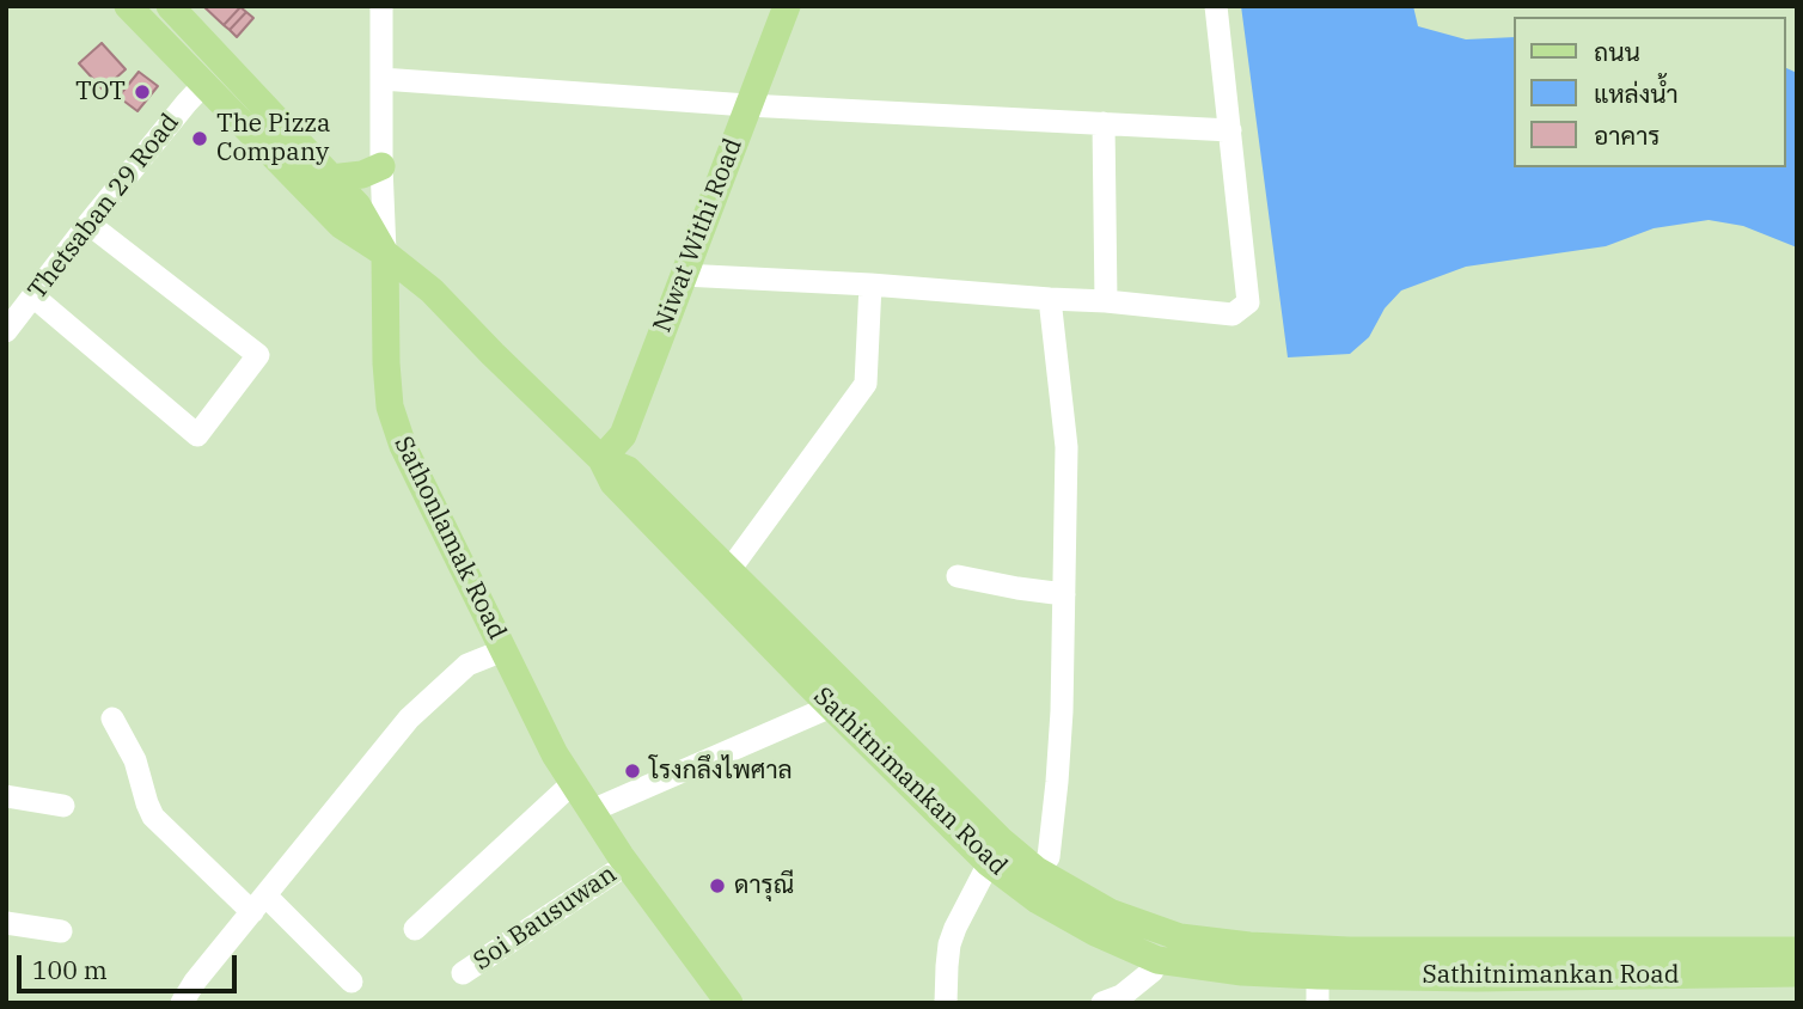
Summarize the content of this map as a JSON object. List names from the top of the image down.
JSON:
{
  "streets": {
    "main road": ["Niwat Withi Road", "Sathonlamak Road", "Sathitnimankan Road"],
    "street": ["Thetsaban 29 Road", "Soi Bausuwan"]
  },
  "crossings": [
    ["Thetsaban 29 Road", "Sathitnimankan Road"],
    ["Niwat Withi Road", "Sathitnimankan Road"],
    ["Sathonlamak Road", "Sathitnimankan Road"],
    ["Sathonlamak Road", "Soi Bausuwan"]
  ],
  "places": [
    "TOT",
    "The Pizza Company",
    "โรงกลึงไพศาล",
    "ดารุณี"
  ],
  "legend": ["ถนน", "แหล่งน้ำ", "อาคาร"],
  "scale_bar": "100 m"
}
